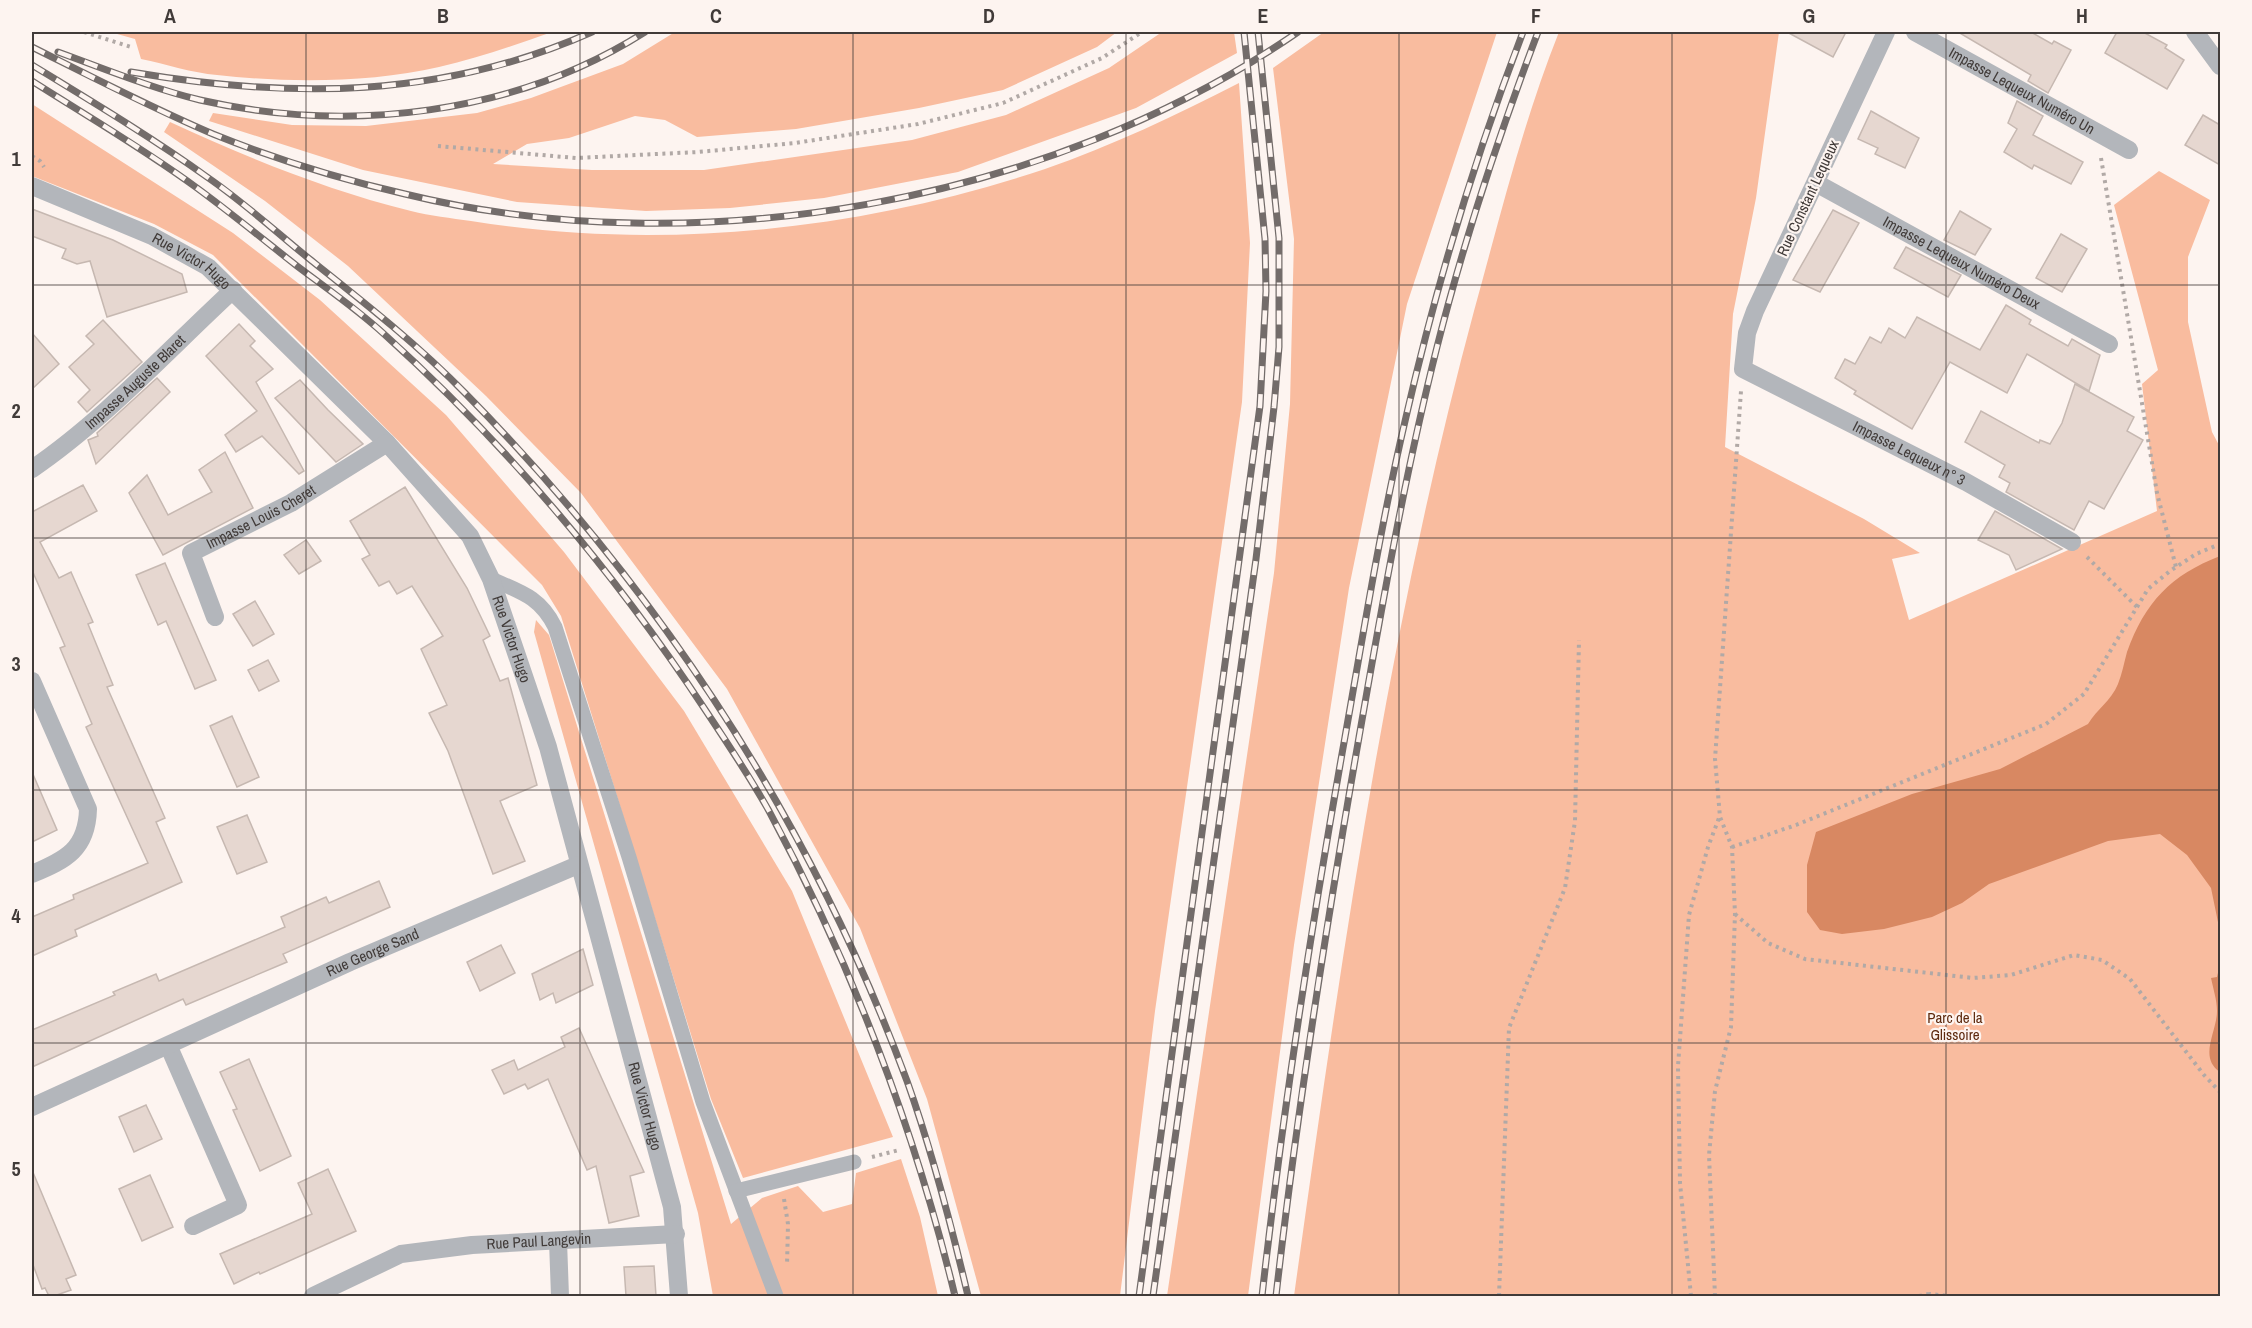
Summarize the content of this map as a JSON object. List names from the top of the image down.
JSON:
{
  "streets": {
    "street": [
      "Impasse Lequeux Numéro Un",
      "Rue Constant Lequeux",
      "Rue Victor Hugo",
      "Impasse Lequeux Numéro Deux",
      "Impasse Auguste Blaret",
      "Impasse Lequeux n° 3",
      "Impasse Louis Cheret",
      "Rue George Sand",
      "Rue Paul Langevin"
    ]
  },
  "crossings": [
    ["Rue Constant Lequeux", "Impasse Lequeux Numéro Deux"],
    ["Rue Constant Lequeux", "Impasse Lequeux n° 3"],
    ["Rue Victor Hugo", "Impasse Auguste Blaret"],
    ["Rue Victor Hugo", "Impasse Louis Cheret"],
    ["Rue Victor Hugo", "Rue George Sand"],
    ["Rue Victor Hugo", "Rue Paul Langevin"]
  ],
  "parks": ["Parc de la Glissoire"],
  "grid": {
    "columns": [
      "A",
      "B",
      "C",
      "D",
      "E",
      "F",
      "G",
      "H"
    ],
    "rows": [
      "1",
      "2",
      "3",
      "4",
      "5"
    ]
  }
}
